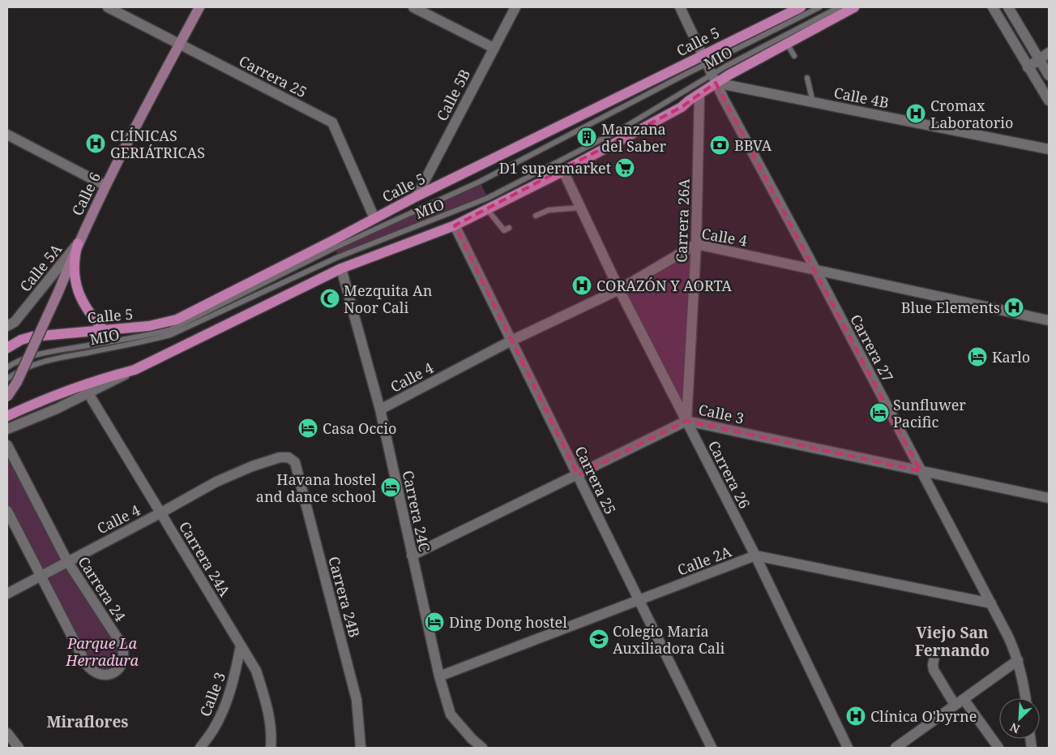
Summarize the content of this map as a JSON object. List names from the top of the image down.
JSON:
{
  "streets": {
    "main road": ["Calle 5", "Calle 6"],
    "street": [
      "Carrera 25",
      "Calle 5B",
      "Calle 4B",
      "Carrera 26A",
      "Calle 4",
      "Calle 5A",
      "Carrera 27",
      "Calle 3",
      "Carrera 26",
      "Carrera 24C",
      "Carrera 24A",
      "Calle 2A",
      "Carrera 24",
      "Carrera 24B"
    ],
    "lane": ["MIO"]
  },
  "crossings": [
    ["Calle 5", "MIO"],
    ["Calle 5", "Carrera 25"],
    ["Calle 5", "Calle 5B"],
    ["Calle 5", "Carrera 27"],
    ["MIO", "Calle 4B"],
    ["MIO", "Carrera 27"],
    ["Carrera 25", "Calle 6"],
    ["Carrera 25", "Calle 4"],
    ["Carrera 25", "Calle 3"],
    ["Carrera 25", "Calle 2A"],
    ["Calle 4B", "Carrera 27"],
    ["Calle 6", "Calle 5A"],
    ["Carrera 26A", "Calle 4"],
    ["Carrera 26A", "Calle 3"],
    ["Carrera 26A", "Carrera 26"],
    ["Calle 4", "Carrera 27"],
    ["Calle 4", "Carrera 26"],
    ["Calle 4", "Carrera 24C"],
    ["Calle 4", "Carrera 24A"],
    ["Calle 4", "Carrera 24"],
    ["Calle 4", "Carrera 24B"],
    ["Carrera 27", "Calle 3"],
    ["Calle 3", "Carrera 26"],
    ["Calle 3", "Carrera 24C"],
    ["Calle 3", "Carrera 24A"],
    ["Carrera 26", "Calle 2A"],
    ["Carrera 24C", "Calle 2A"]
  ],
  "districts": ["Viejo San Fernando", "Miraflores"],
  "parks": ["Parque La Herradura"],
  "places": {
    "hospital": [
      "Cromax Laboratorio",
      "CLÍNICAS GERIÁTRICAS",
      "CORAZÓN Y AORTA",
      "Blue Elements",
      "Clínica O'byrne"
    ],
    "building": ["Manzana del Saber"],
    "bank": ["BBVA"],
    "supermarket": ["D1 supermarket"],
    "mosque": ["Mezquita An Noor Cali"],
    "hotel": [
      "Karlo",
      "Sunfluwer Pacific",
      "Casa Occio",
      "Havana hostel and dance school",
      "Ding Dong hostel"
    ],
    "school or university": ["Colegio María Auxiliadora Cali"]
  },
  "north": "bottom left"
}
